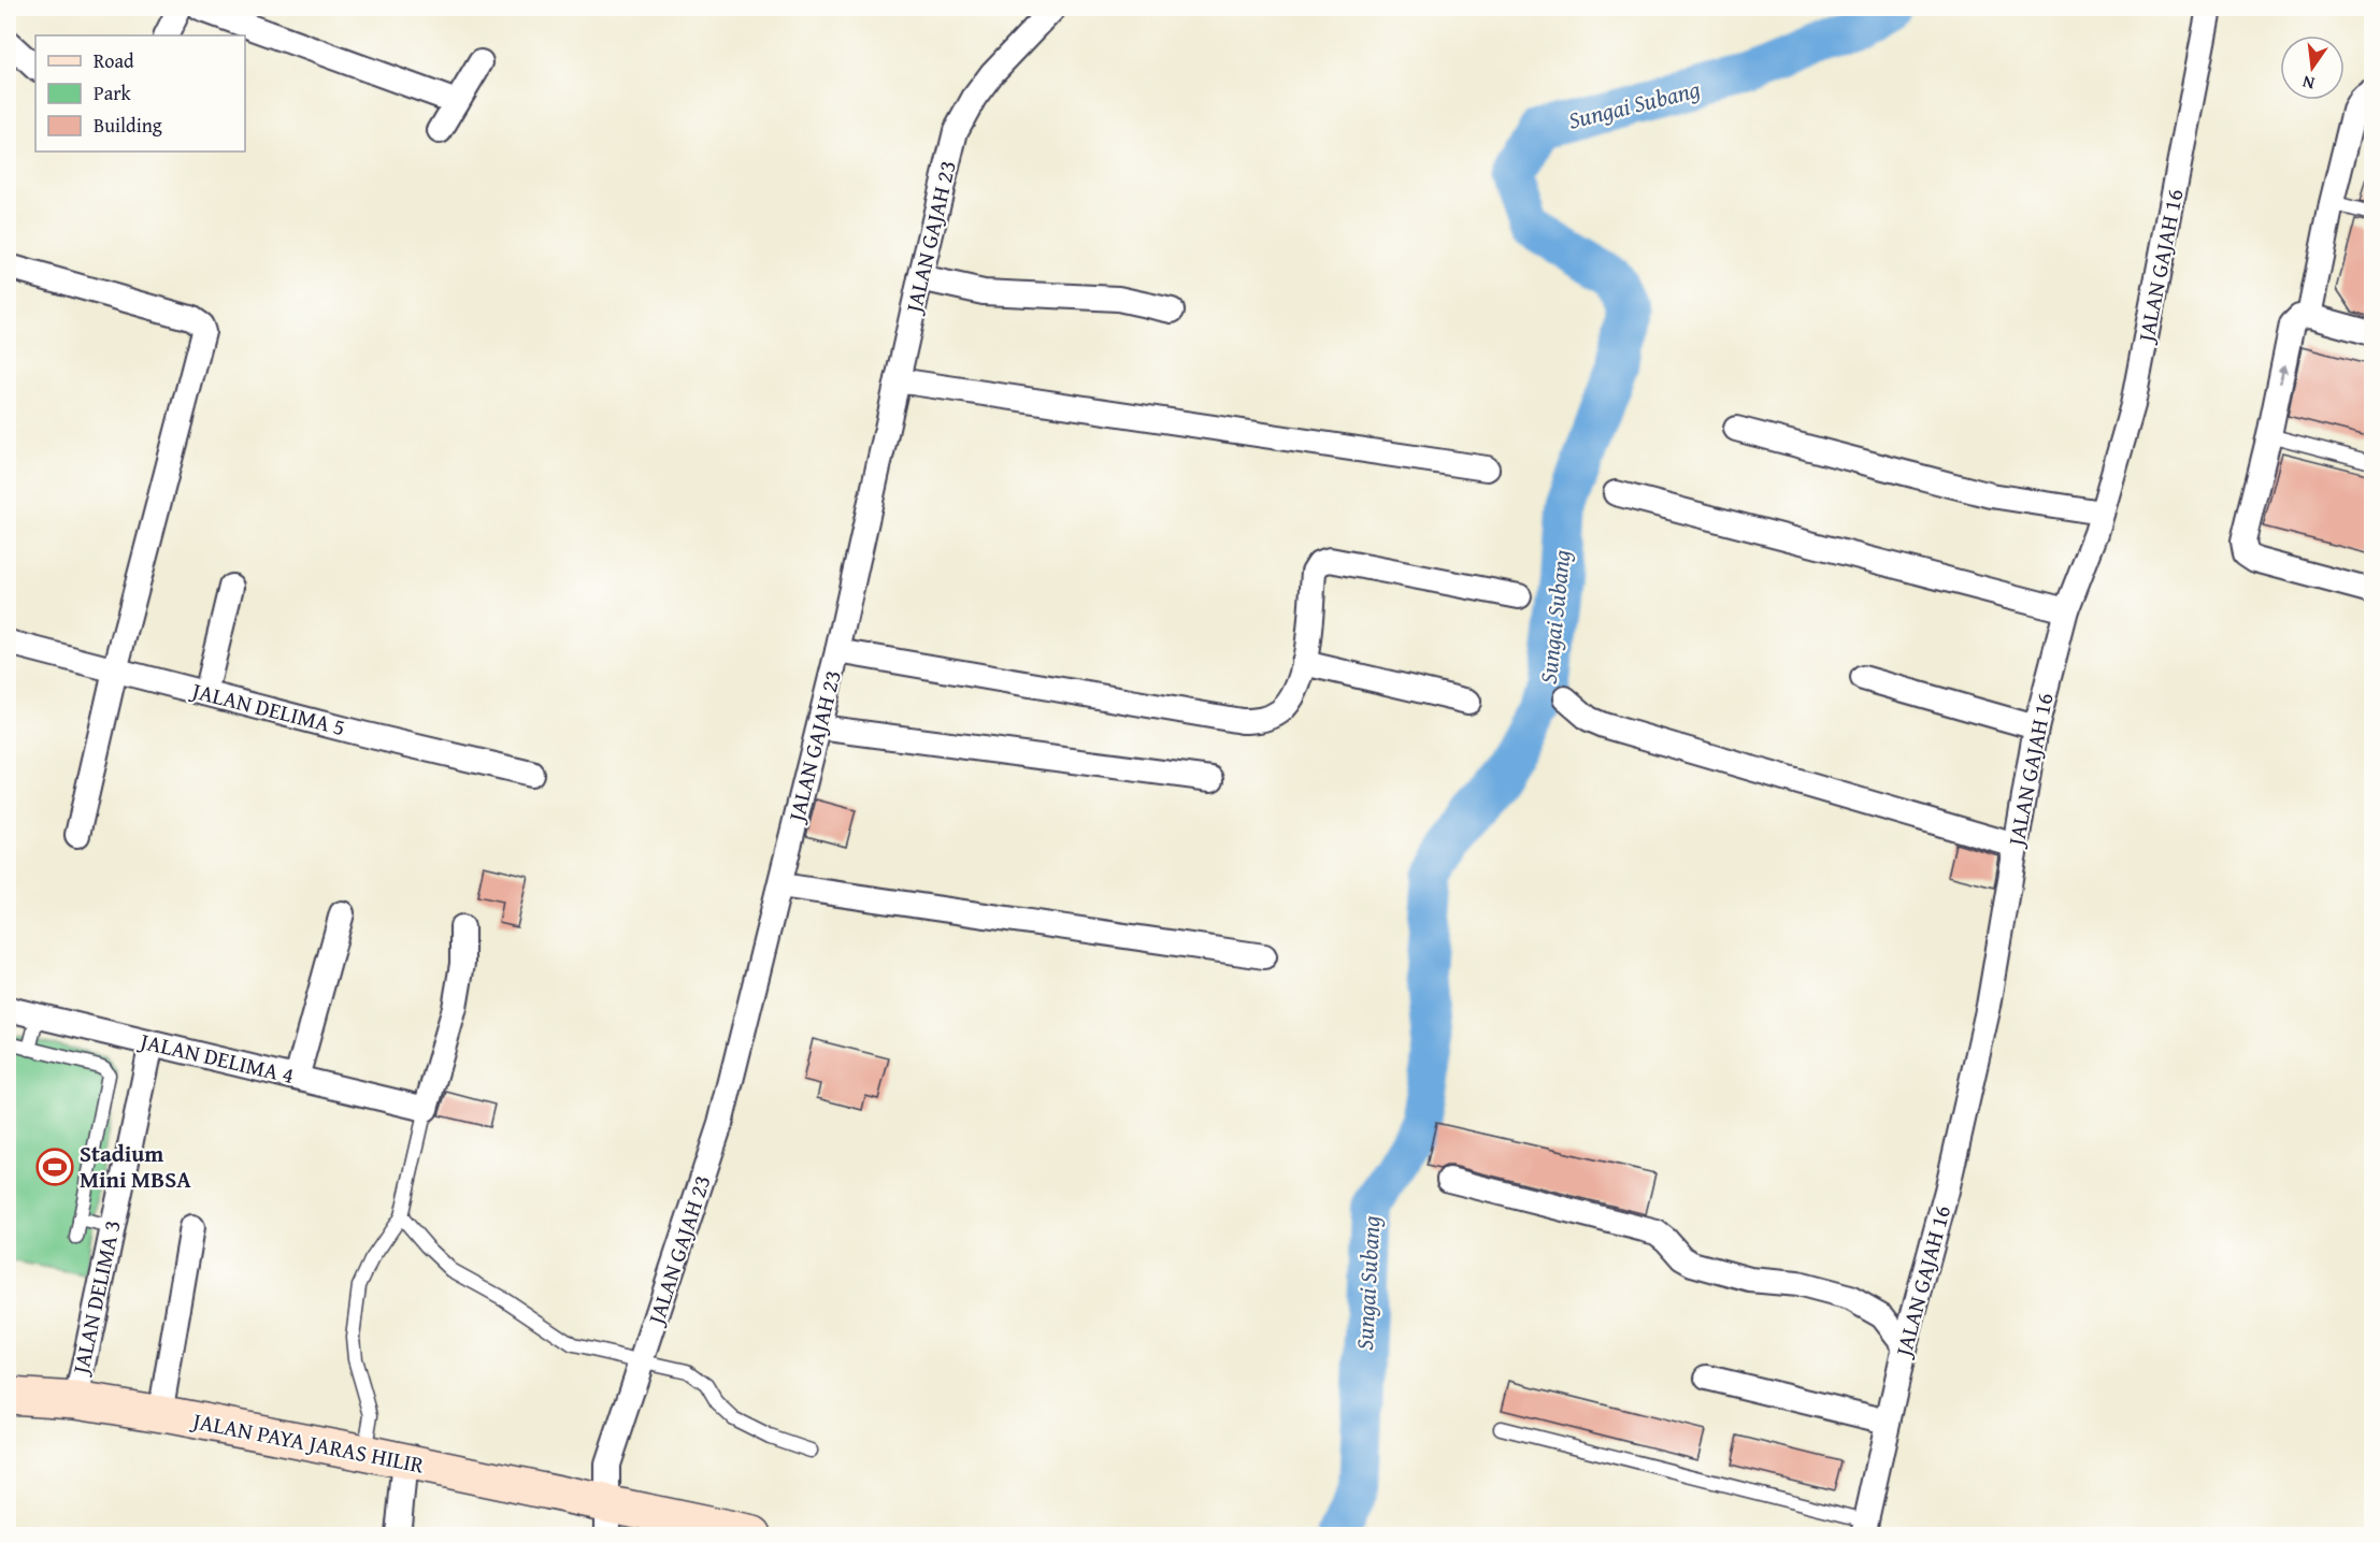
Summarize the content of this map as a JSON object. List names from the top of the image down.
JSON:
{
  "streets": {
    "street": [
      "JALAN GAJAH 23",
      "JALAN GAJAH 16",
      "JALAN DELIMA 5",
      "JALAN DELIMA 4",
      "JALAN DELIMA 3",
      "JALAN PAYA JARAS HILIR"
    ]
  },
  "crossings": [
    ["JALAN GAJAH 23", "JALAN PAYA JARAS HILIR"],
    ["JALAN DELIMA 4", "JALAN DELIMA 3"],
    ["JALAN DELIMA 3", "JALAN PAYA JARAS HILIR"]
  ],
  "water": ["Sungai Subang"],
  "places": {
    "sports": ["Stadium Mini MBSA"]
  },
  "legend": ["Road", "Park", "Building"],
  "north": "bottom"
}
